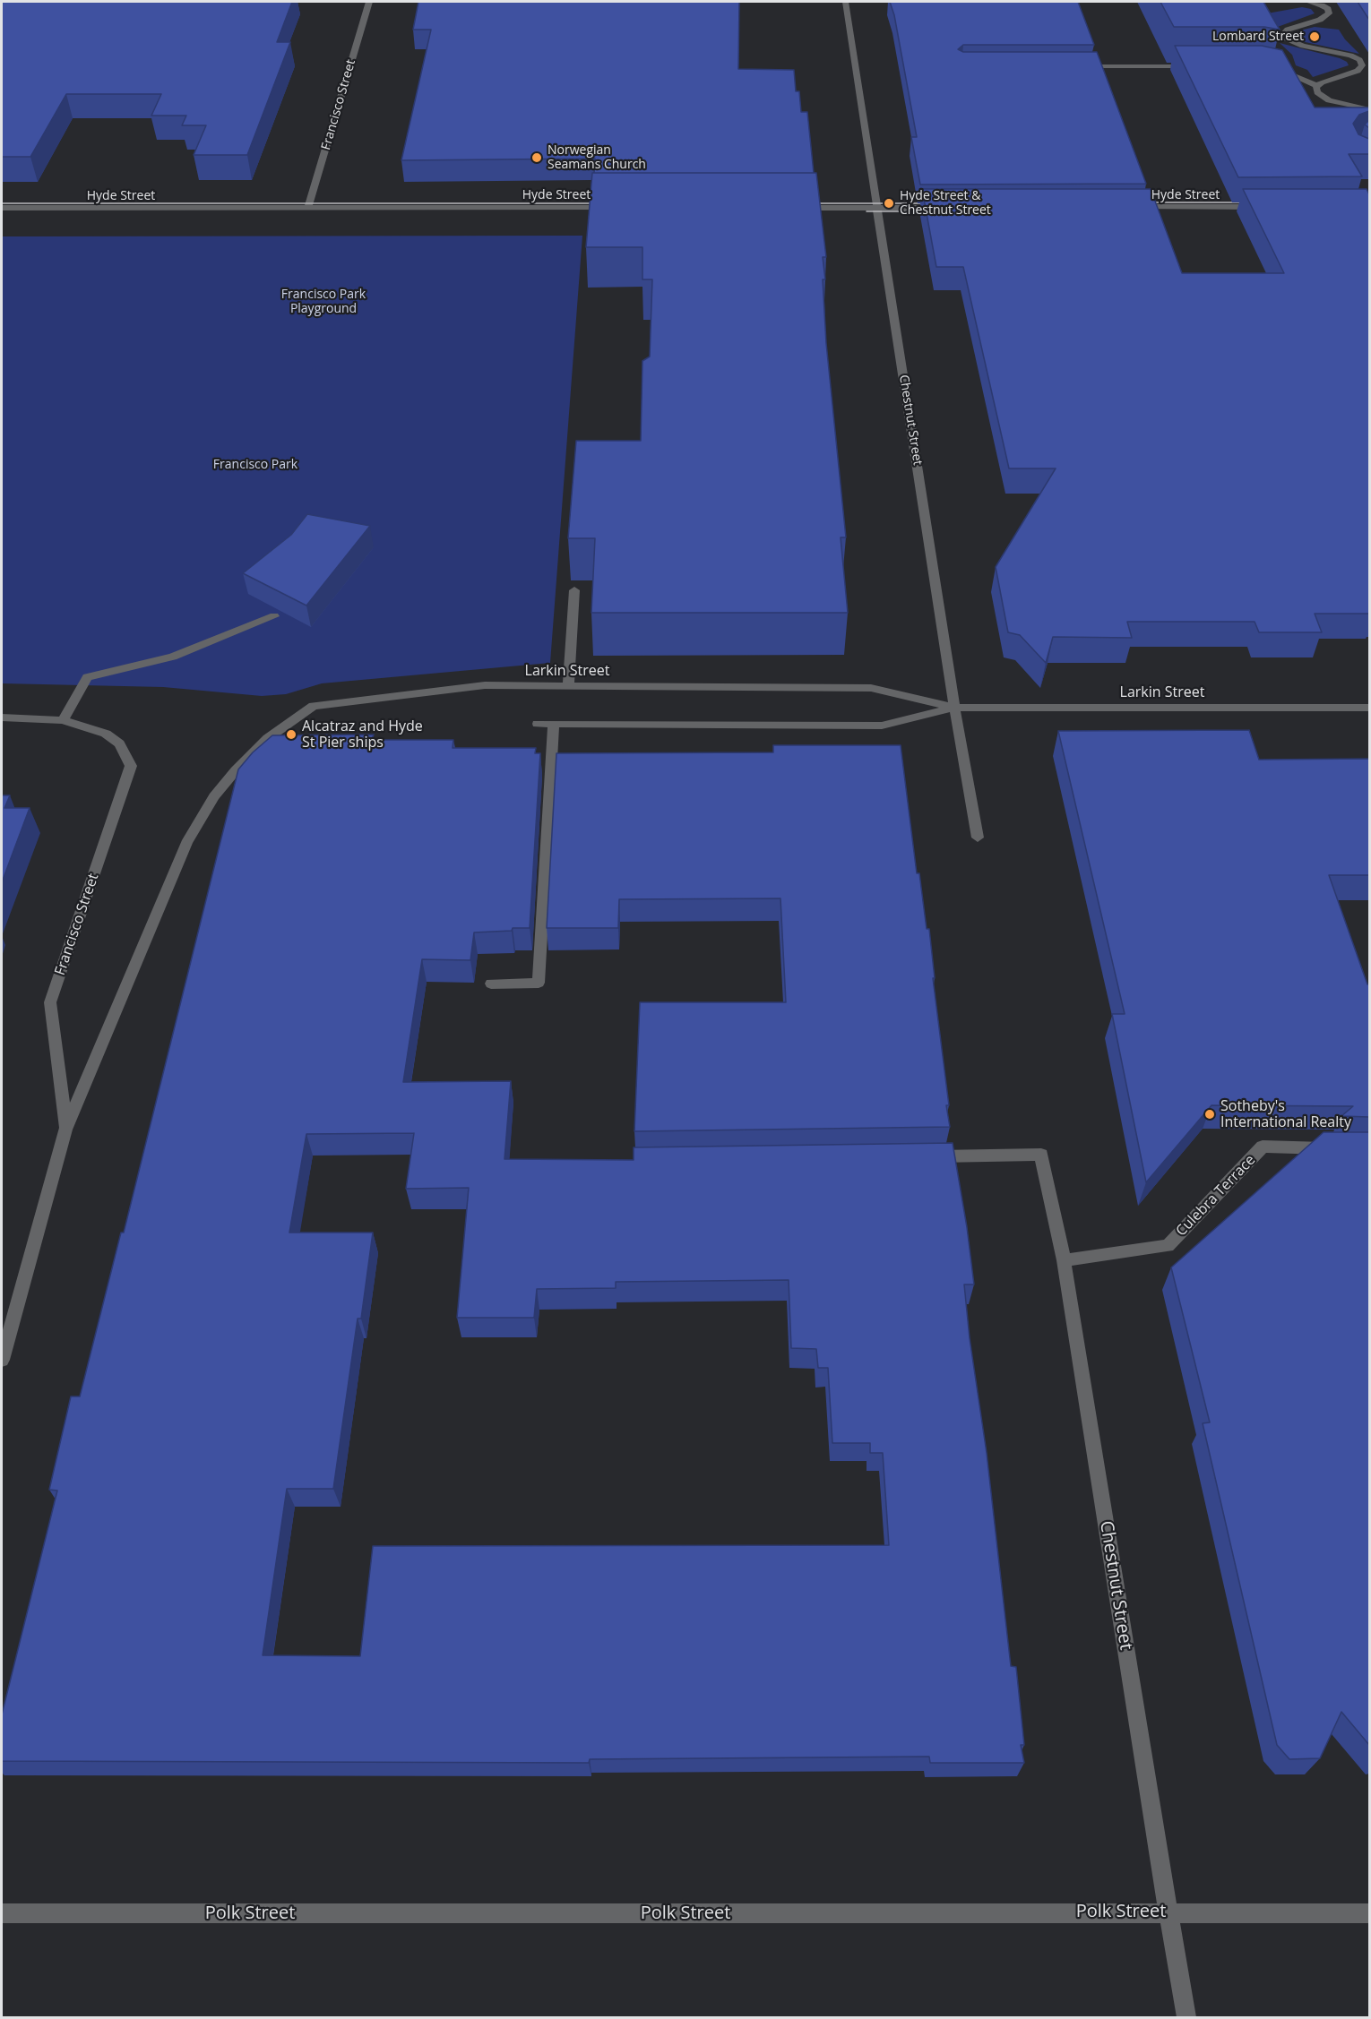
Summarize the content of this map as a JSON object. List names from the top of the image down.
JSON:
{
  "streets": {
    "street": [
      "Francisco Street",
      "Hyde Street",
      "Chestnut Street",
      "Larkin Street",
      "Culebra Terrace",
      "Polk Street"
    ]
  },
  "crossings": [
    ["Francisco Street", "Hyde Street"],
    ["Francisco Street", "Larkin Street"],
    ["Chestnut Street", "Larkin Street"],
    ["Chestnut Street", "Culebra Terrace"],
    ["Chestnut Street", "Polk Street"]
  ],
  "parks": ["Francisco Park Playground", "Francisco Park"],
  "places": [
    "Lombard Street",
    "Norwegian Seamans Church",
    "Hyde Street & Chestnut Street",
    "Alcatraz and Hyde St Pier ships",
    "Sotheby's International Realty"
  ]
}
